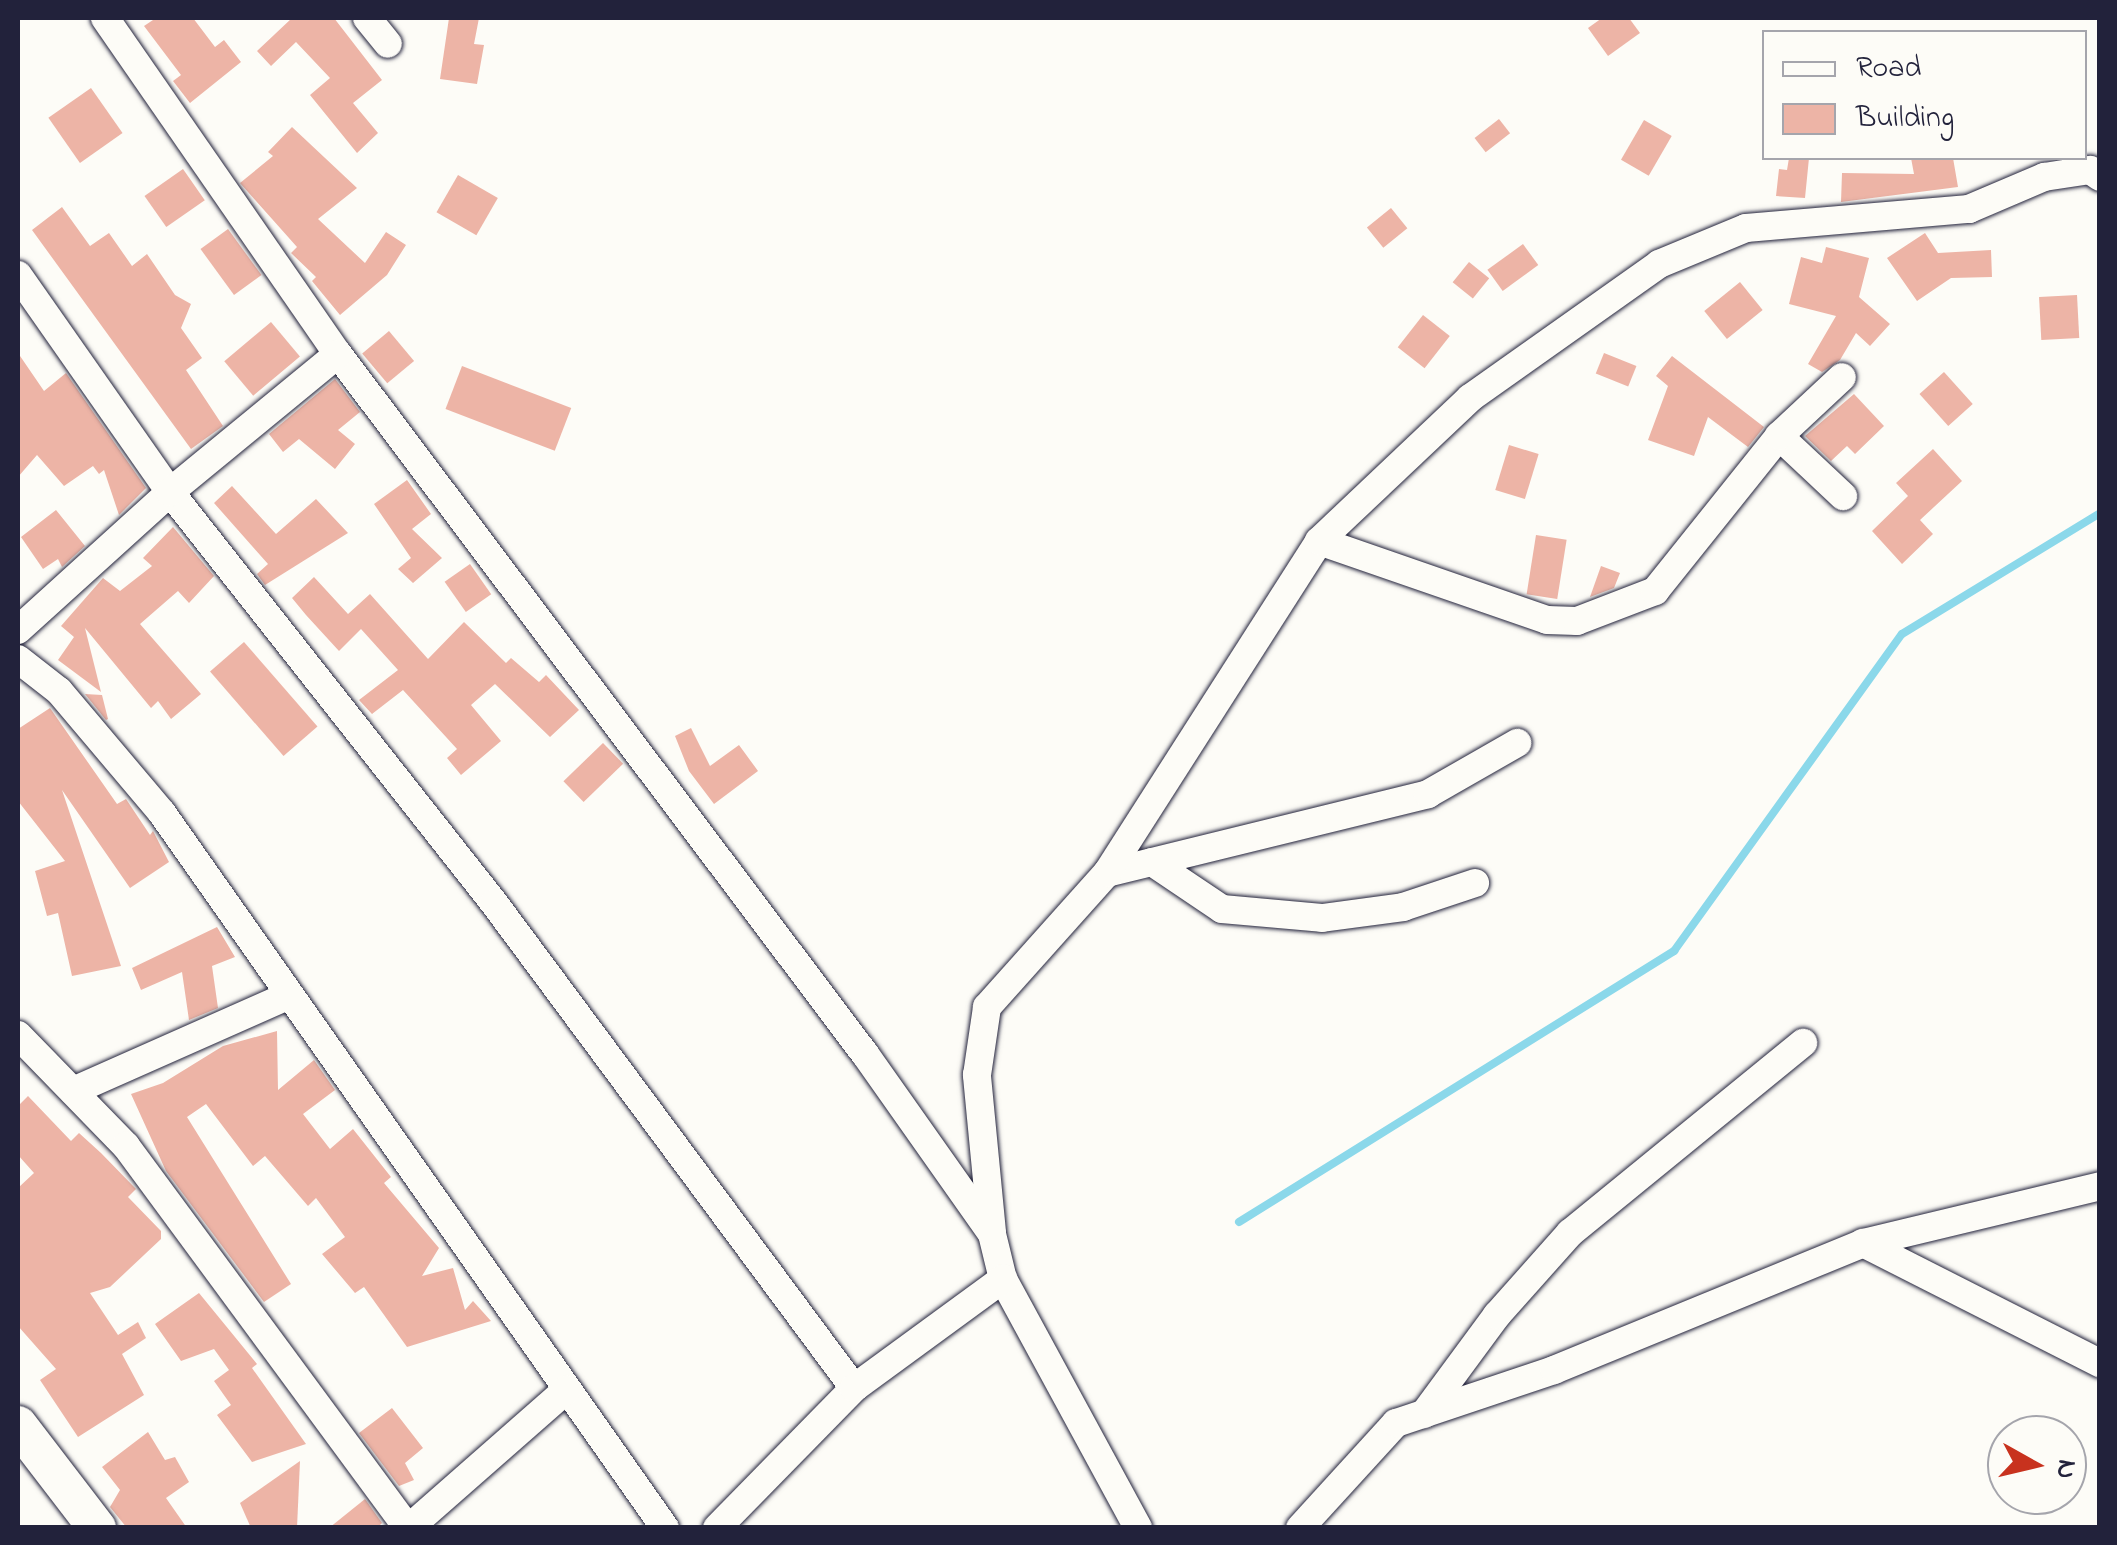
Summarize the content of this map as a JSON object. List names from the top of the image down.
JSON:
{
  "legend": ["Road", "Building"],
  "north": "right"
}
